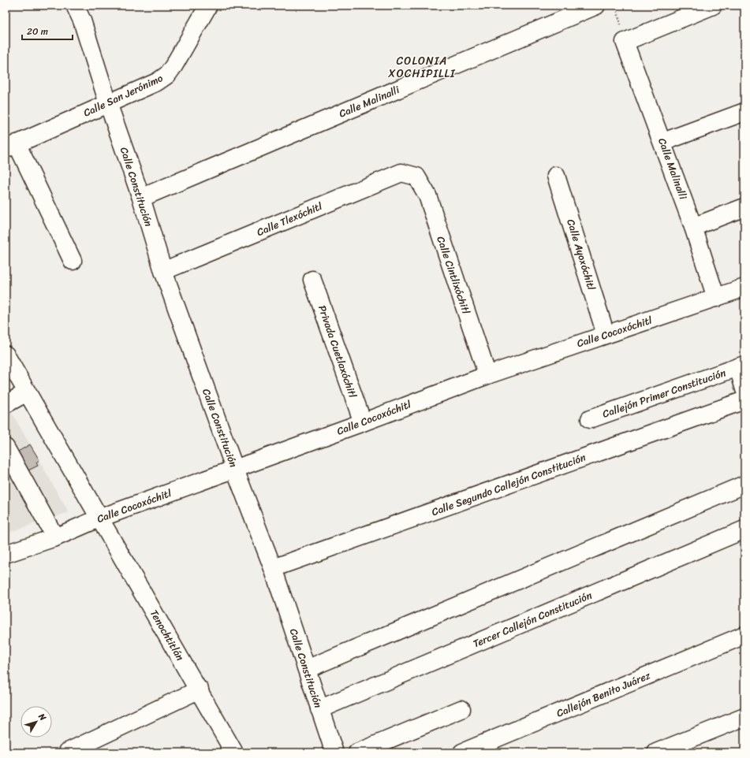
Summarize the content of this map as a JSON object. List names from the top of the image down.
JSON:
{
  "streets": {
    "street": [
      "Calle San Jerónimo",
      "Calle Malinalli",
      "Calle Constitución",
      "Calle Tlexóchitl",
      "Calle Ayoxóchitl",
      "Calle Cintlixóchitl",
      "Calle Cocoxóchitl",
      "Privada Cuetlaxóchitl",
      "Callejón Primer Constitución",
      "Calle Segundo Callejón Constitución",
      "Tercer Callejón Constitución",
      "Tenochtitlán",
      "Callejón Benito Juárez"
    ]
  },
  "crossings": [
    ["Calle San Jerónimo", "Calle Constitución"],
    ["Calle Malinalli", "Calle Constitución"],
    ["Calle Malinalli", "Calle Cocoxóchitl"],
    ["Calle Constitución", "Calle Tlexóchitl"],
    ["Calle Constitución", "Calle Cocoxóchitl"],
    ["Calle Constitución", "Calle Segundo Callejón Constitución"],
    ["Calle Constitución", "Tercer Callejón Constitución"],
    ["Calle Tlexóchitl", "Calle Cintlixóchitl"],
    ["Calle Ayoxóchitl", "Calle Cocoxóchitl"],
    ["Calle Cintlixóchitl", "Calle Cocoxóchitl"],
    ["Calle Cocoxóchitl", "Privada Cuetlaxóchitl"],
    ["Calle Cocoxóchitl", "Tenochtitlán"]
  ],
  "districts": ["COLONIA XOCHIPILLI"],
  "scale_bar": "20 m",
  "north": "top right"
}
